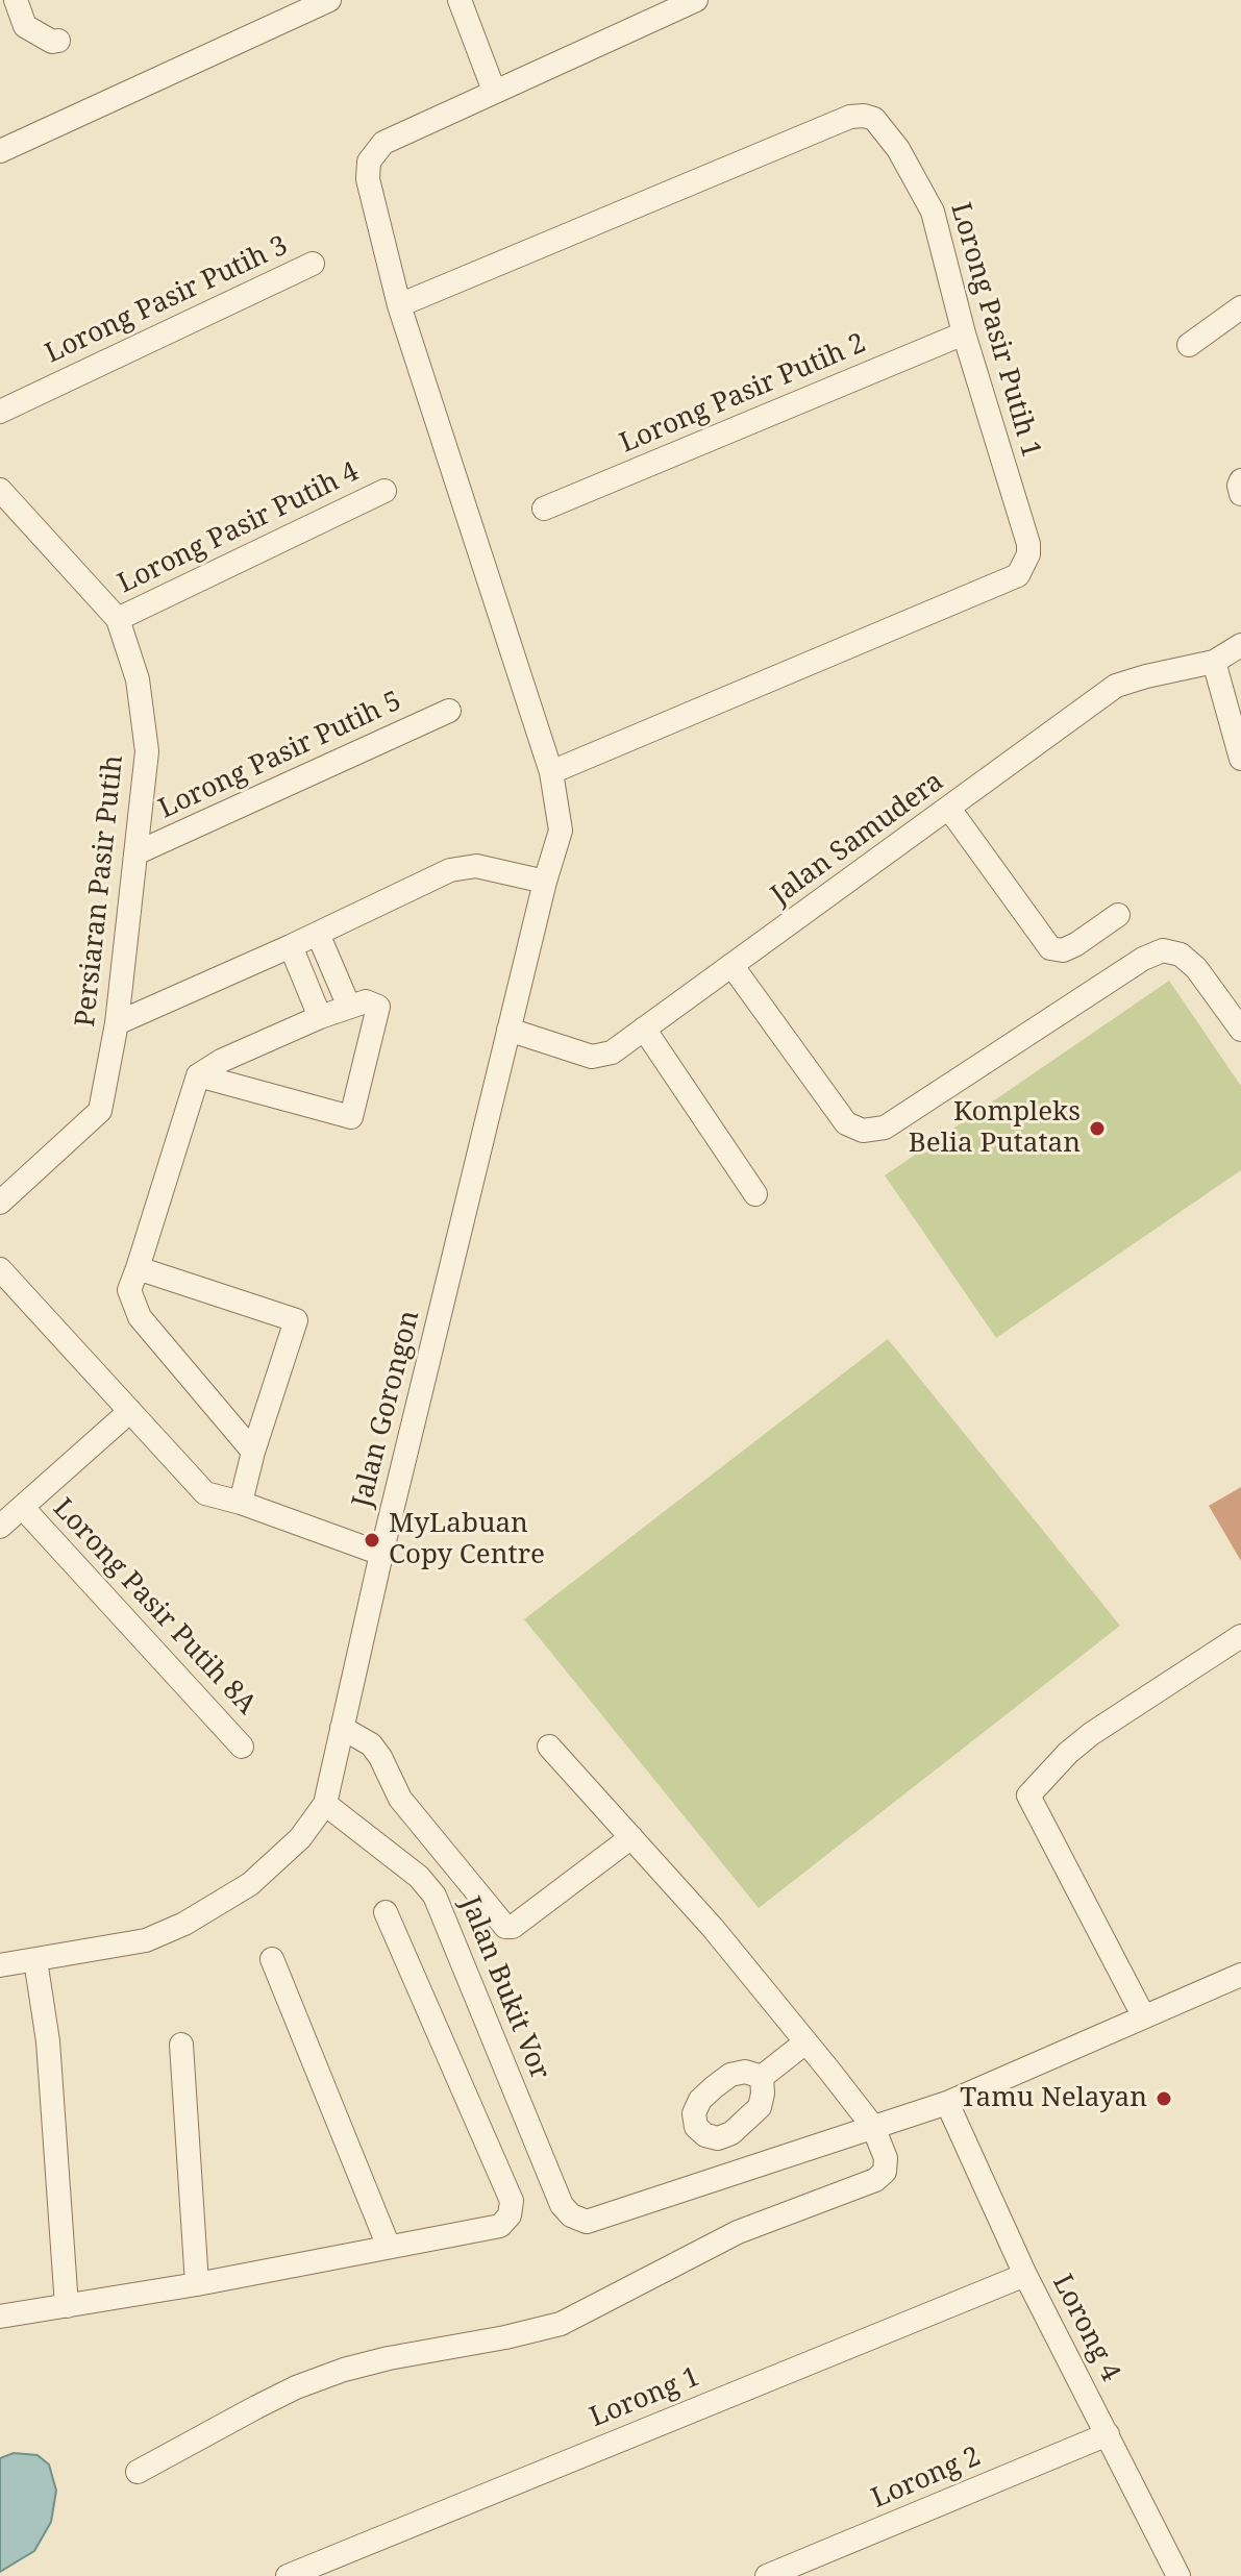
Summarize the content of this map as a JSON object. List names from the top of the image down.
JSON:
{
  "streets": {
    "street": [
      "Lorong Pasir Putih 3",
      "Lorong Pasir Putih 1",
      "Lorong Pasir Putih 2",
      "Lorong Pasir Putih 4",
      "Lorong Pasir Putih 5",
      "Jalan Samudera",
      "Persiaran Pasir Putih",
      "Jalan Gorongon",
      "Lorong Pasir Putih 8A",
      "Jalan Bukit Vor",
      "Lorong 4",
      "Lorong 1",
      "Lorong 2"
    ]
  },
  "crossings": [
    ["Lorong Pasir Putih 1", "Lorong Pasir Putih 2"],
    ["Lorong Pasir Putih 1", "Jalan Gorongon"],
    ["Lorong Pasir Putih 4", "Persiaran Pasir Putih"],
    ["Lorong Pasir Putih 5", "Persiaran Pasir Putih"],
    ["Jalan Samudera", "Jalan Gorongon"],
    ["Jalan Gorongon", "Jalan Bukit Vor"],
    ["Jalan Bukit Vor", "Lorong 4"],
    ["Lorong 4", "Lorong 1"],
    ["Lorong 4", "Lorong 2"]
  ],
  "places": ["Kompleks Belia Putatan", "MyLabuan Copy Centre", "Tamu Nelayan"]
}
